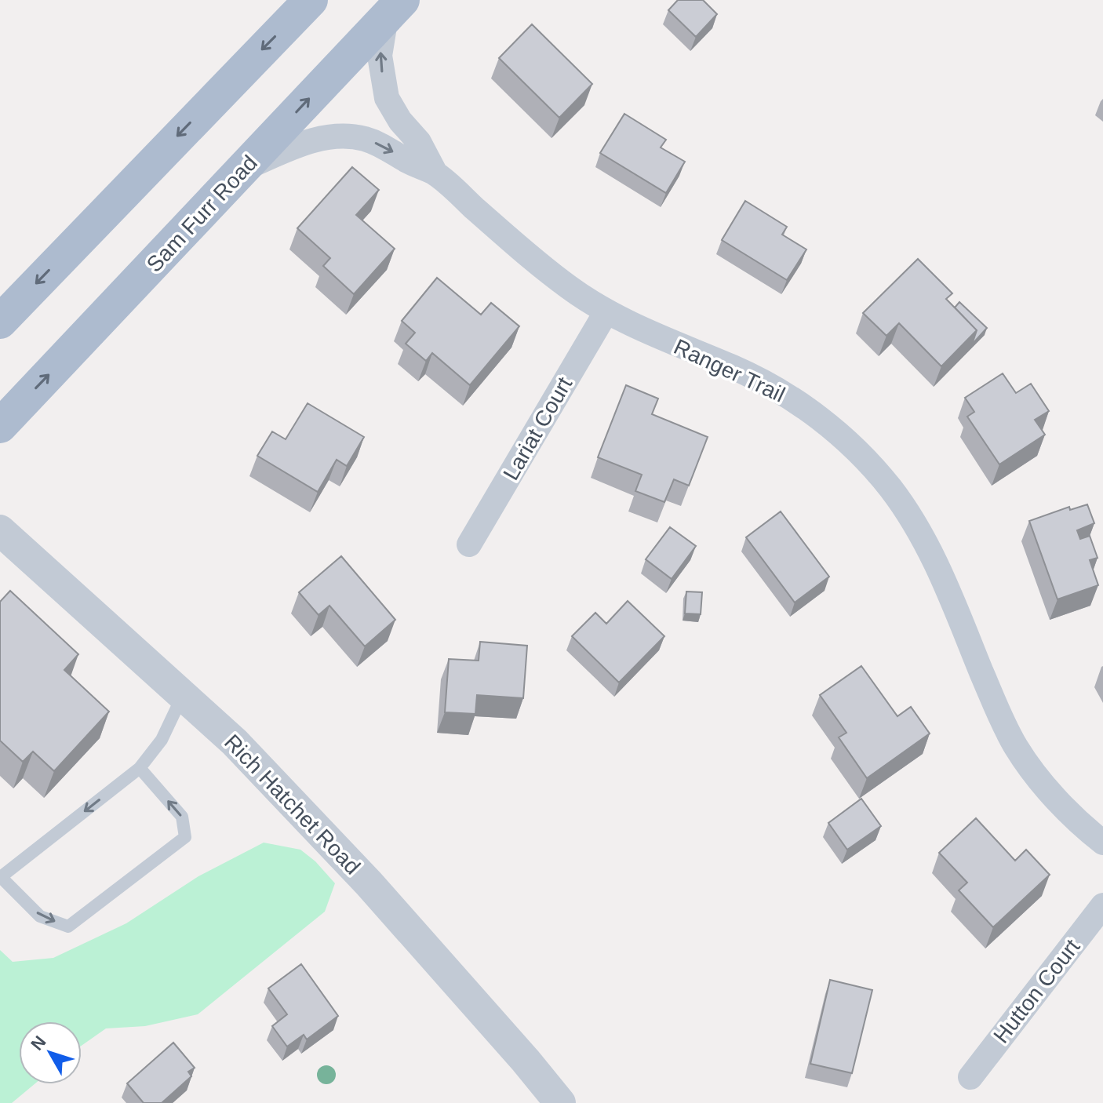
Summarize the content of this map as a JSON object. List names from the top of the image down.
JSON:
{
  "streets": {
    "main road": ["Sam Furr Road"],
    "street": [
      "Ranger Trail",
      "Lariat Court",
      "Rich Hatchet Road",
      "Hutton Court"
    ]
  },
  "crossings": [
    ["Sam Furr Road", "Ranger Trail"],
    ["Ranger Trail", "Lariat Court"]
  ],
  "north": "top left"
}
